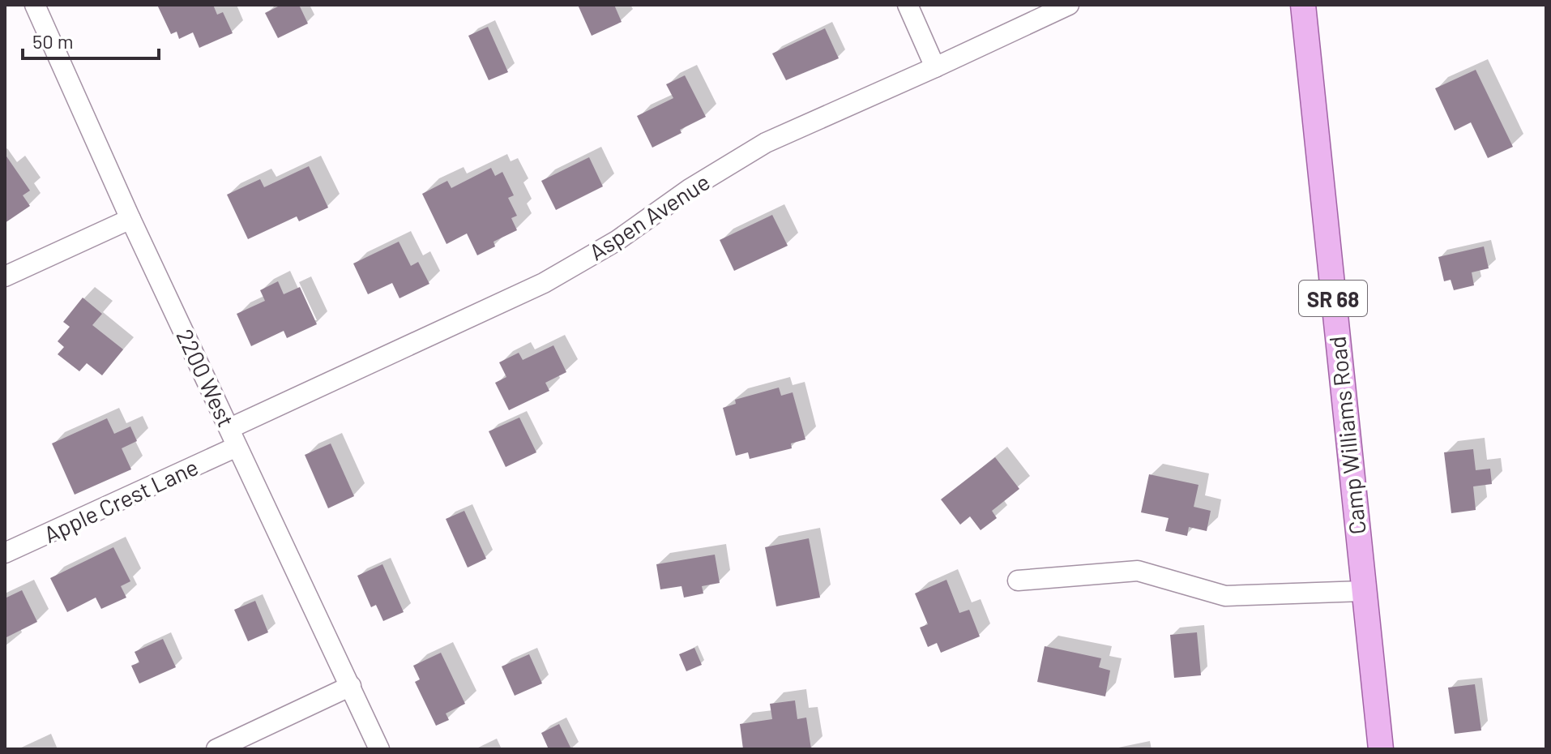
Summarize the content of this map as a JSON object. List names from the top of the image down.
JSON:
{
  "streets": {
    "main road": ["SR 68", "Camp Williams Road"],
    "street": ["Aspen Avenue", "2200 West", "Apple Crest Lane"]
  },
  "crossings": [
    ["Aspen Avenue", "2200 West"],
    ["Aspen Avenue", "Apple Crest Lane"],
    ["2200 West", "Apple Crest Lane"]
  ],
  "scale_bar": "50 m"
}
